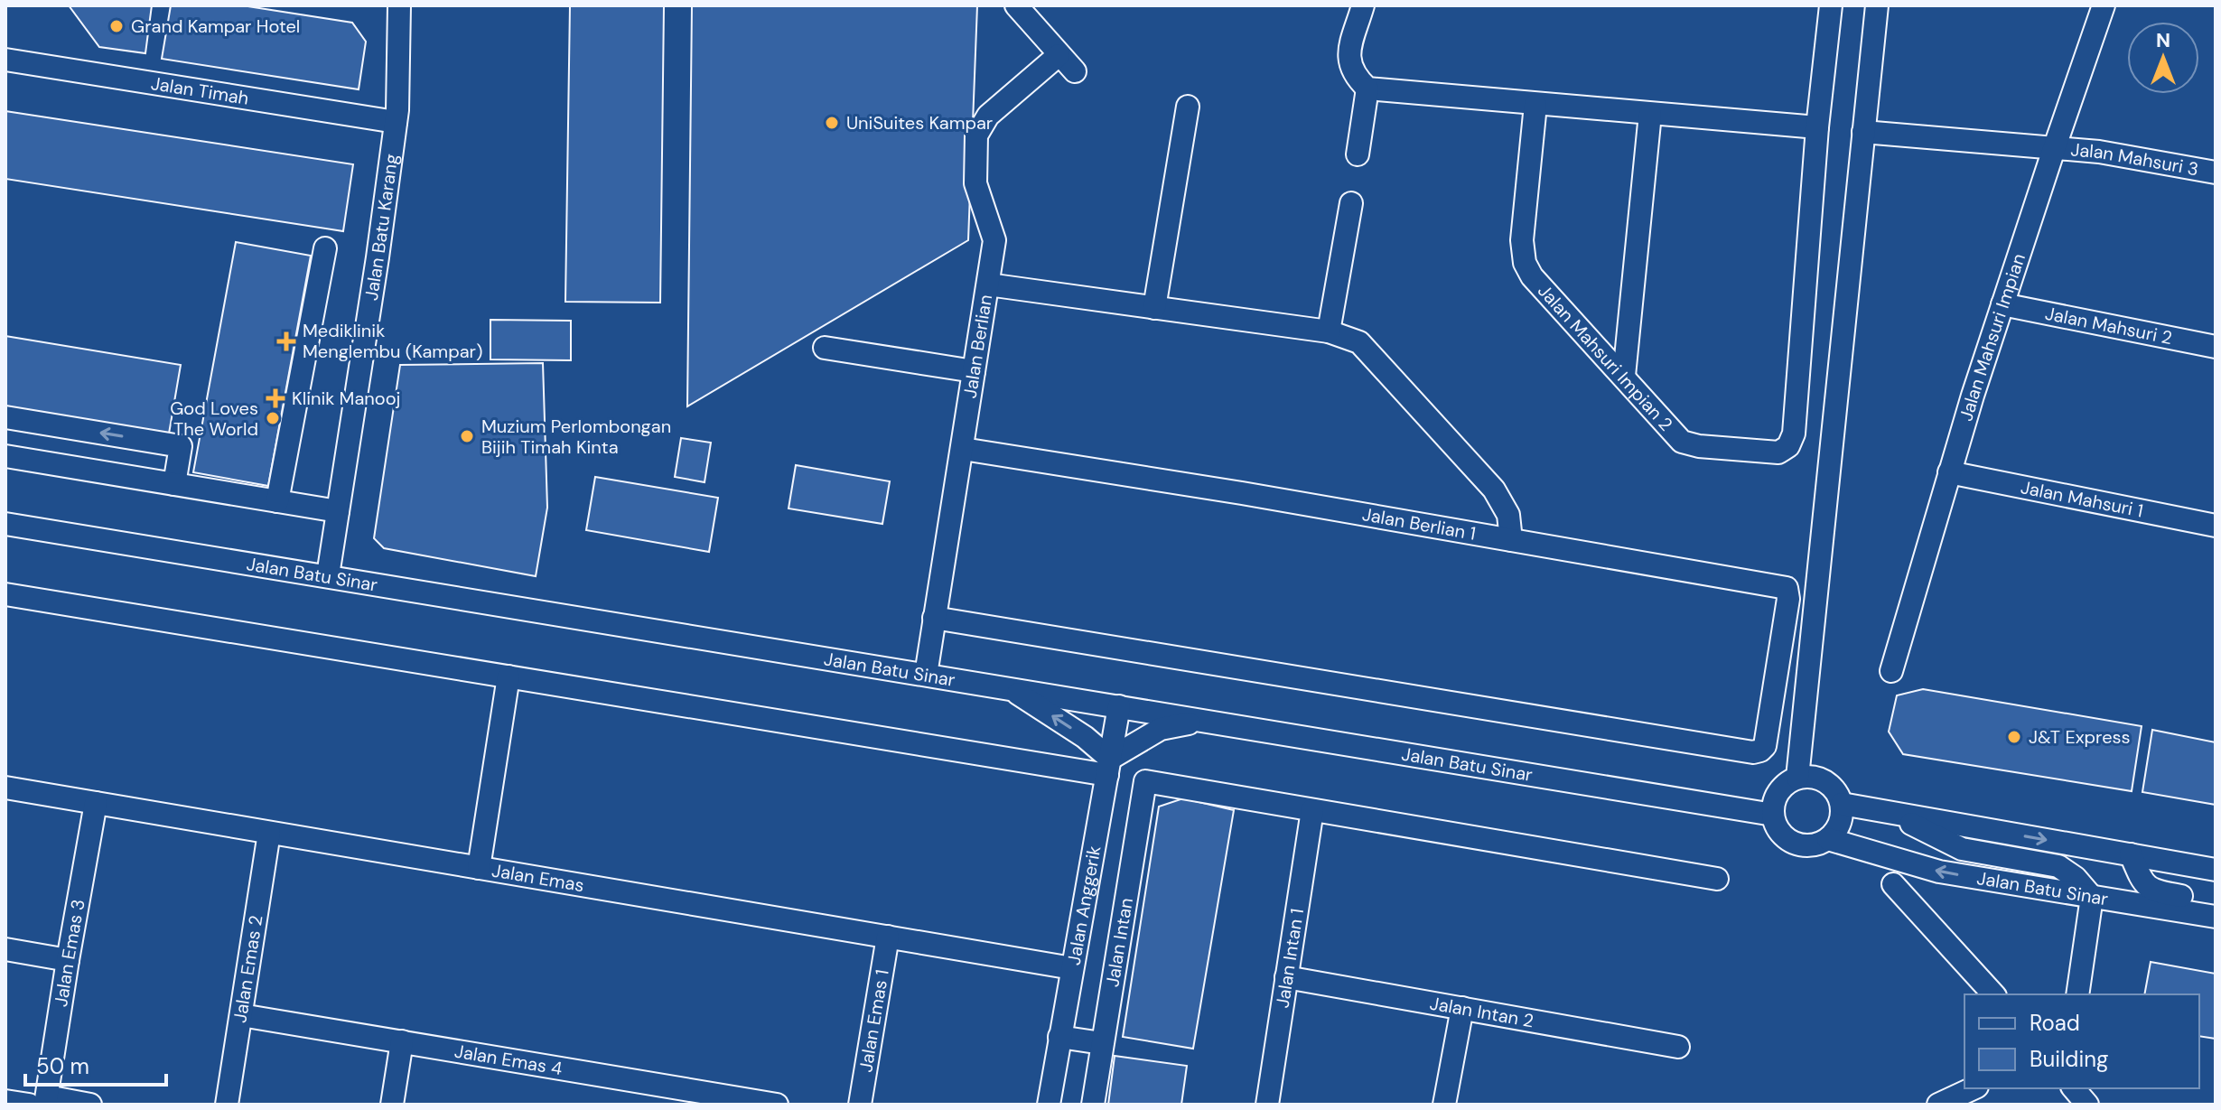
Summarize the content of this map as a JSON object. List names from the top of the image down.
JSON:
{
  "streets": {
    "street": [
      "Jalan Timah",
      "Jalan Mahsuri 3",
      "Jalan Batu Karang",
      "Jalan Mahsuri 2",
      "Jalan Mahsuri Impian",
      "Jalan Berlian",
      "Jalan Mahsuri Impian 2",
      "Jalan Mahsuri 1",
      "Jalan Berlian 1",
      "Jalan Batu Sinar",
      "Jalan Emas",
      "Jalan Anggerik",
      "Jalan Intan",
      "Jalan Emas 3",
      "Jalan Intan 1",
      "Jalan Emas 2",
      "Jalan Intan 2",
      "Jalan Emas 1",
      "Jalan Emas 4"
    ]
  },
  "crossings": [
    ["Jalan Timah", "Jalan Batu Karang"],
    ["Jalan Mahsuri 3", "Jalan Mahsuri Impian"],
    ["Jalan Batu Karang", "Jalan Batu Sinar"],
    ["Jalan Mahsuri 2", "Jalan Mahsuri Impian"],
    ["Jalan Mahsuri Impian", "Jalan Mahsuri 1"],
    ["Jalan Berlian", "Jalan Berlian 1"],
    ["Jalan Berlian", "Jalan Batu Sinar"],
    ["Jalan Batu Sinar", "Jalan Anggerik"],
    ["Jalan Emas", "Jalan Anggerik"],
    ["Jalan Emas", "Jalan Emas 3"],
    ["Jalan Emas", "Jalan Emas 2"],
    ["Jalan Emas", "Jalan Emas 1"],
    ["Jalan Intan", "Jalan Intan 1"],
    ["Jalan Intan 1", "Jalan Intan 2"],
    ["Jalan Emas 2", "Jalan Emas 4"]
  ],
  "places": {
    "other": [
      "Grand Kampar Hotel",
      "UniSuites Kampar",
      "God Loves The World",
      "Muzium Perlombongan Bijih Timah Kinta",
      "J&T Express"
    ],
    "health": ["Mediklinik Menglembu (Kampar)", "Klinik Manooj"]
  },
  "legend": ["Road", "Building"],
  "scale_bar": "50 m",
  "north": "top"
}
